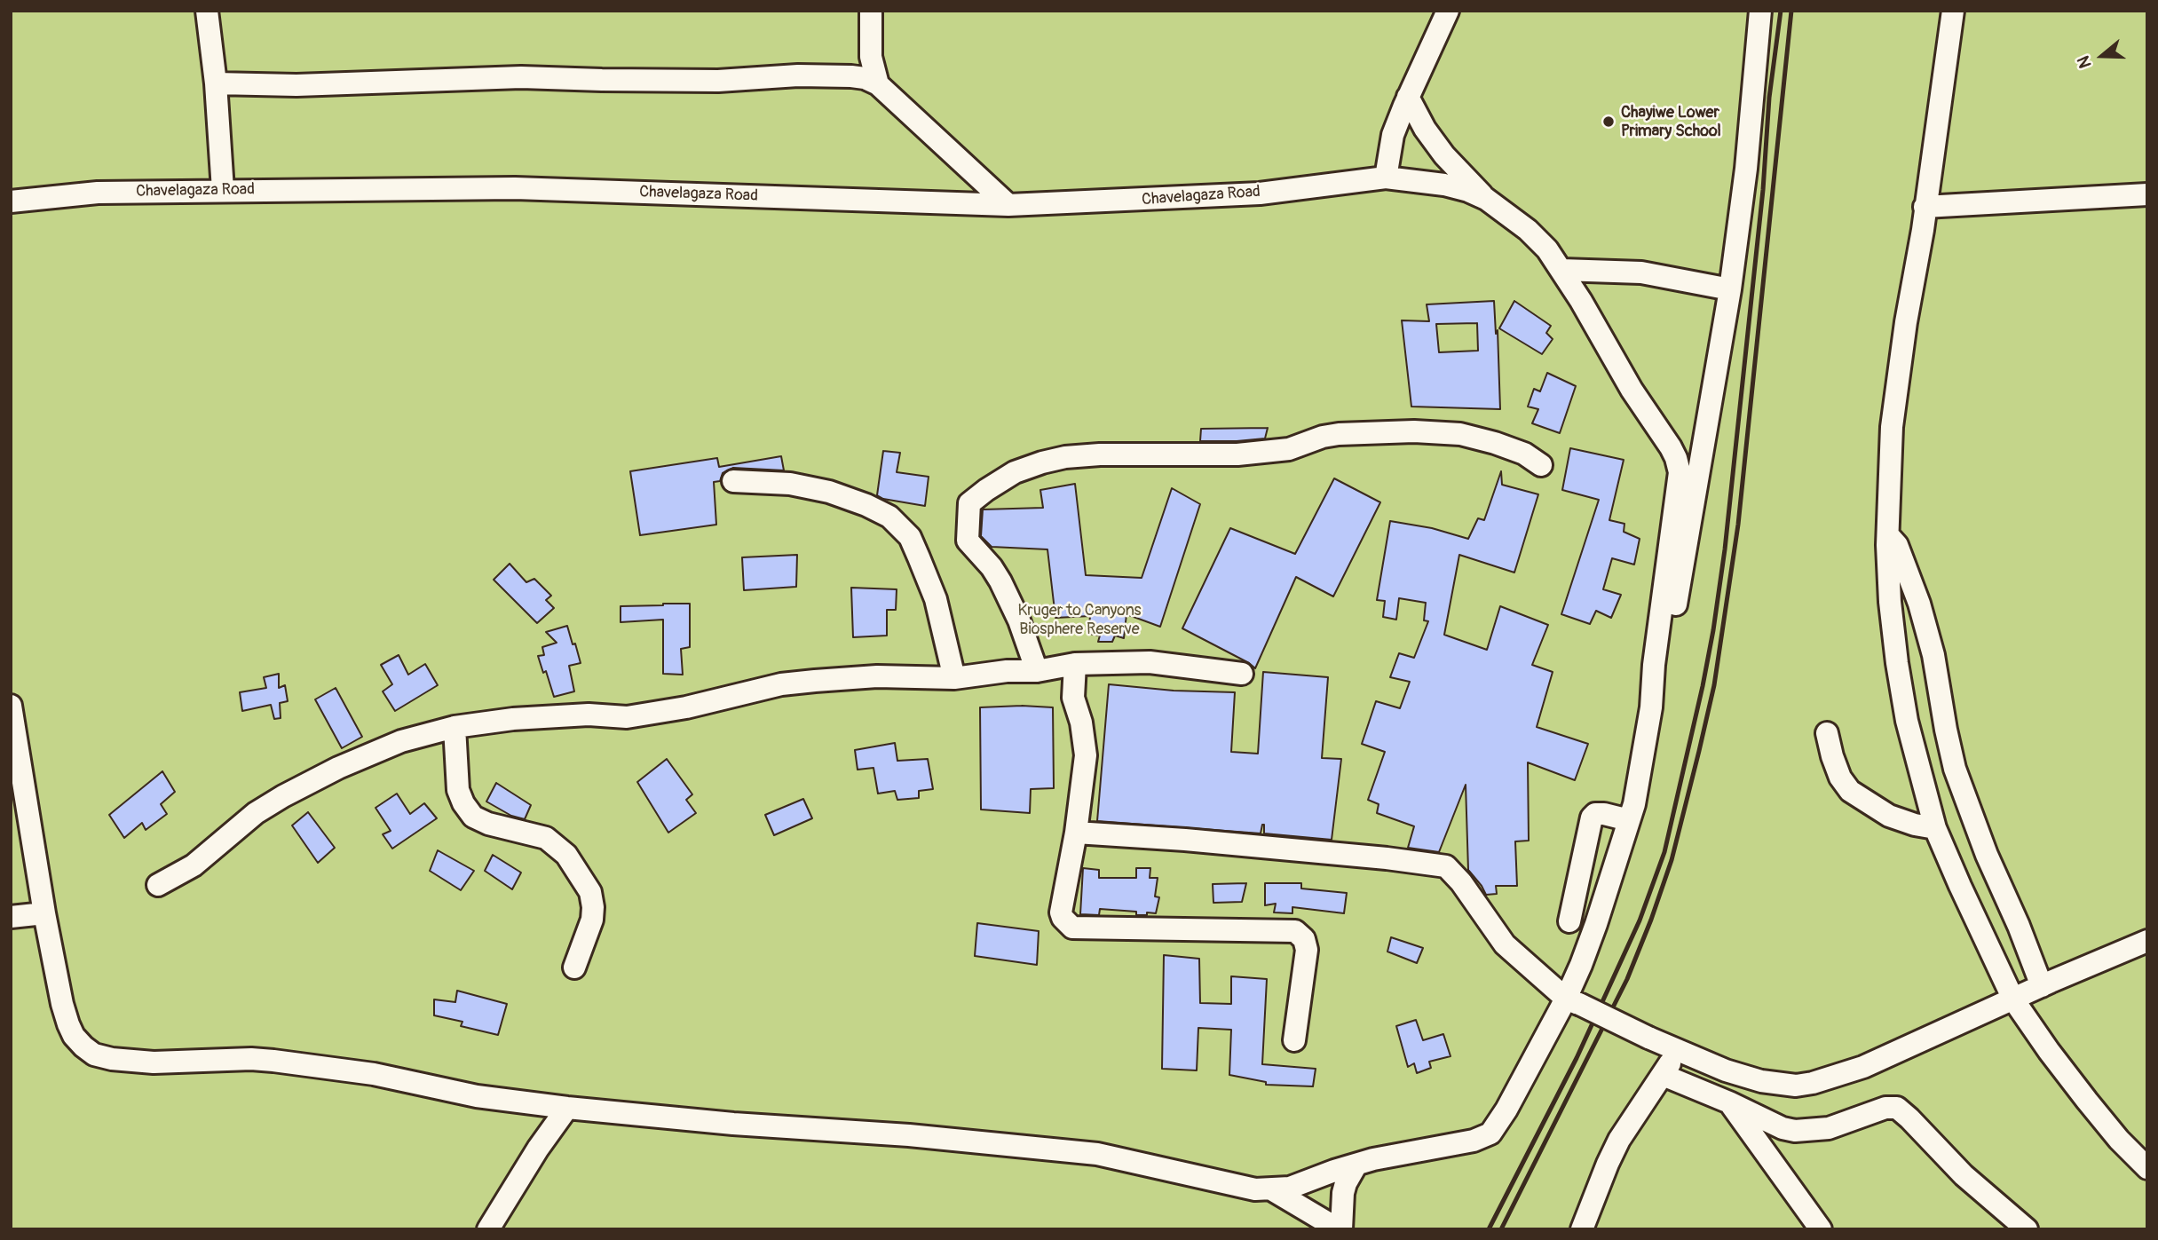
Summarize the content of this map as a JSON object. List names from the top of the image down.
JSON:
{
  "streets": {
    "street": ["Chavelagaza Road"]
  },
  "parks": ["Kruger to Canyons Biosphere Reserve"],
  "places": ["Chayiwe Lower Primary School"],
  "north": "left"
}
